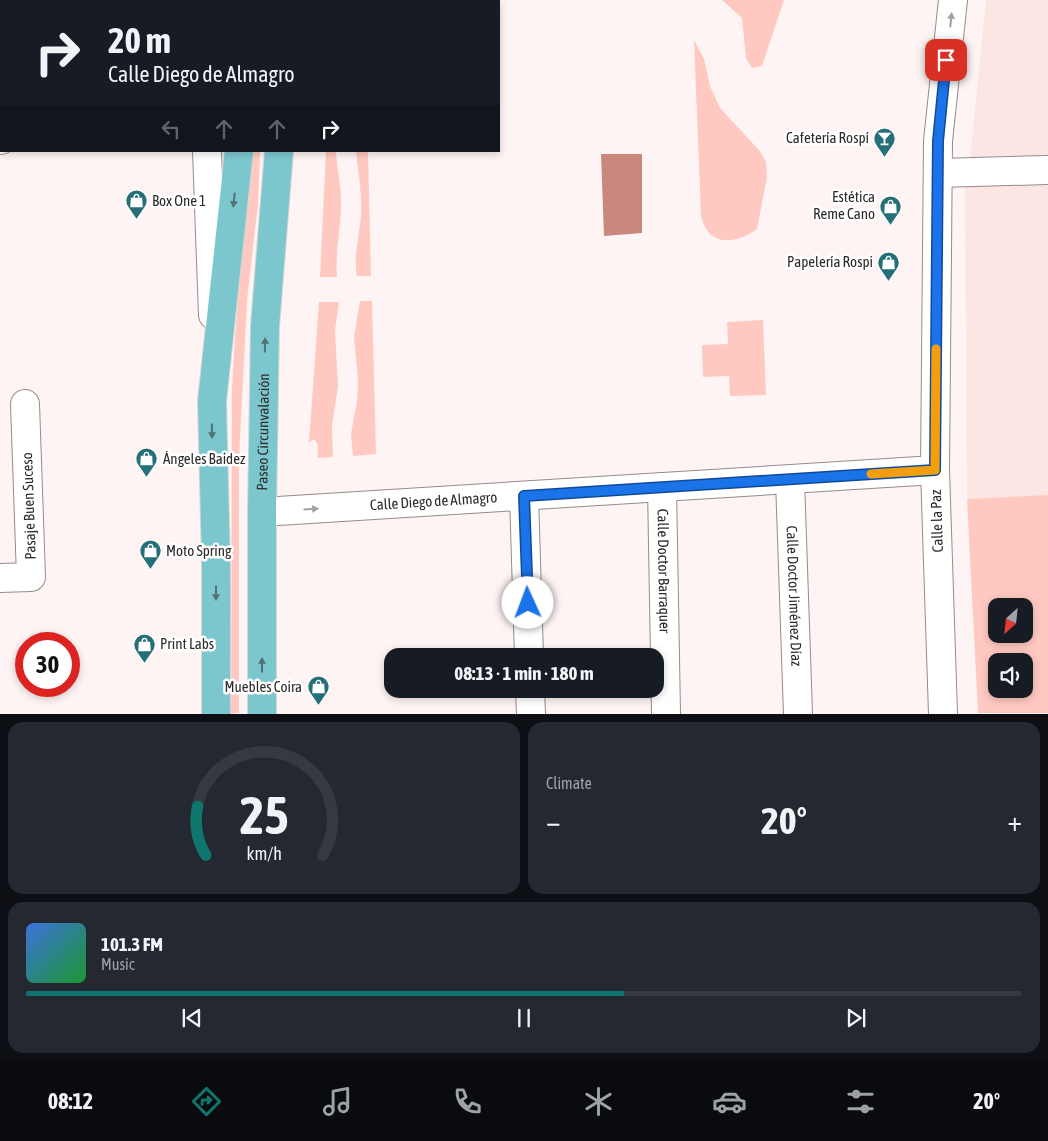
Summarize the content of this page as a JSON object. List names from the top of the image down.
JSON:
{
  "streets": {
    "main road": ["Paseo Circunvalación"],
    "street": [
      "Calle Diego de Almagro",
      "Pasaje Buen Suceso",
      "Calle la Paz",
      "Calle Doctor Barraquer",
      "Calle Doctor Jiménez Díaz"
    ]
  },
  "crossings": [
    ["Paseo Circunvalación", "Calle Diego de Almagro"],
    ["Calle Diego de Almagro", "Calle la Paz"],
    ["Calle Diego de Almagro", "Calle Doctor Barraquer"],
    ["Calle Diego de Almagro", "Calle Doctor Jiménez Díaz"]
  ],
  "one_way": ["Calle Diego de Almagro"],
  "places": {
    "bar": ["Cafetería Rospí"],
    "shop": [
      "Box One 1",
      "Estética Reme Cano",
      "Papelería Rospi",
      "Ángeles Baidez",
      "Moto Spring",
      "Print Labs",
      "Muebles Coira"
    ]
  },
  "north": "bottom left",
  "page": {
    "turn": ["20 m", "Calle Diego de Almagro"],
    "limit": "30",
    "trip": "08:13 · 1 min · 180 m",
    "tile": "Climate",
    "heat": ["−", "20°", "+"],
    "song": ["101.3 FM", "Music"],
    "tabs": ["08:12", "20°"],
    "gauge": ["25", "km/h"]
  }
}
